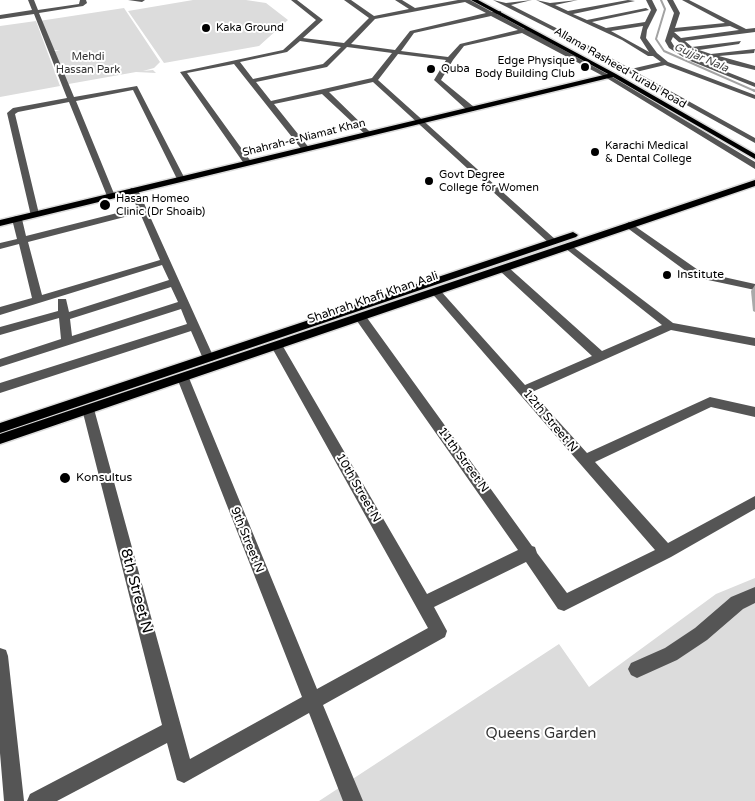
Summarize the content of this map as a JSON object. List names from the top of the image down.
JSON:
{
  "streets": {
    "main road": ["Allama Rasheed Turabi Road", "Shahrah-e-Niamat Khan", "Shahrah Khafi Khan Aali"],
    "street": [
      "12th Street N",
      "11th Street N",
      "10th Street N",
      "9th Street N",
      "8th Street N"
    ]
  },
  "crossings": [
    ["Allama Rasheed Turabi Road", "Shahrah-e-Niamat Khan"],
    ["Shahrah Khafi Khan Aali", "12th Street N"],
    ["Shahrah Khafi Khan Aali", "11th Street N"],
    ["Shahrah Khafi Khan Aali", "10th Street N"],
    ["Shahrah Khafi Khan Aali", "9th Street N"],
    ["Shahrah Khafi Khan Aali", "8th Street N"],
    ["12th Street N", "11th Street N"],
    ["10th Street N", "9th Street N"],
    ["10th Street N", "8th Street N"],
    ["9th Street N", "8th Street N"]
  ],
  "water": ["Gujjar Nala"],
  "parks": ["Mehdi Hassan Park", "Queens Garden"],
  "places": [
    "Kaka Ground",
    "Edge Physique Body Building Club",
    "Quba",
    "Karachi Medical & Dental College",
    "Govt Degree College for Women",
    "Hasan Homeo Clinic (Dr Shoaib)",
    "Institute",
    "Konsultus"
  ]
}
